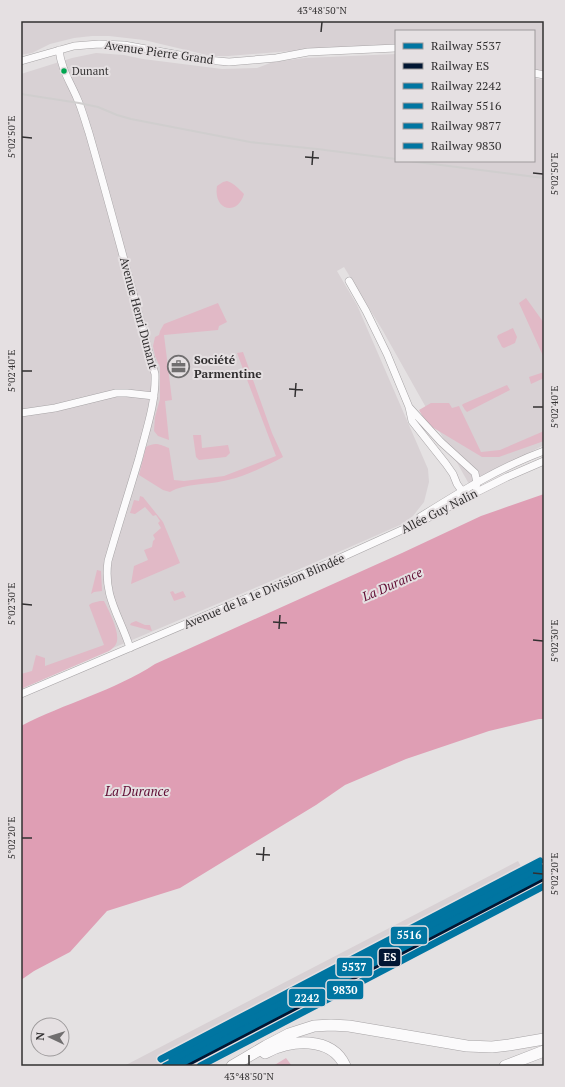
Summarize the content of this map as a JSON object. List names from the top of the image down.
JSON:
{
  "streets": {
    "street": [
      "Avenue Pierre Grand",
      "Avenue Henri Dunant",
      "Allée Guy Nalin",
      "Avenue de la 1e Division Blindée"
    ]
  },
  "crossings": [
    ["Avenue Pierre Grand", "Avenue Henri Dunant"],
    ["Avenue Henri Dunant", "Avenue de la 1e Division Blindée"],
    ["Allée Guy Nalin", "Avenue de la 1e Division Blindée"]
  ],
  "water": ["La Durance"],
  "places": {
    "other": ["Dunant"],
    "office": ["Société Parmentine"]
  },
  "lines": [
    "rail line 9877",
    "rail line 5516",
    "rail line 5537",
    "rail line 2242",
    "rail line ES",
    "rail line 9830"
  ],
  "legend": [
    "Railway 5537",
    "Railway ES",
    "Railway 2242",
    "Railway 5516",
    "Railway 9877",
    "Railway 9830"
  ],
  "north": "left",
  "coordinates": [
    "43°48'50\"N",
    "5°02'50\"E",
    "5°02'40\"E",
    "5°02'30\"E",
    "5°02'20\"E"
  ]
}
